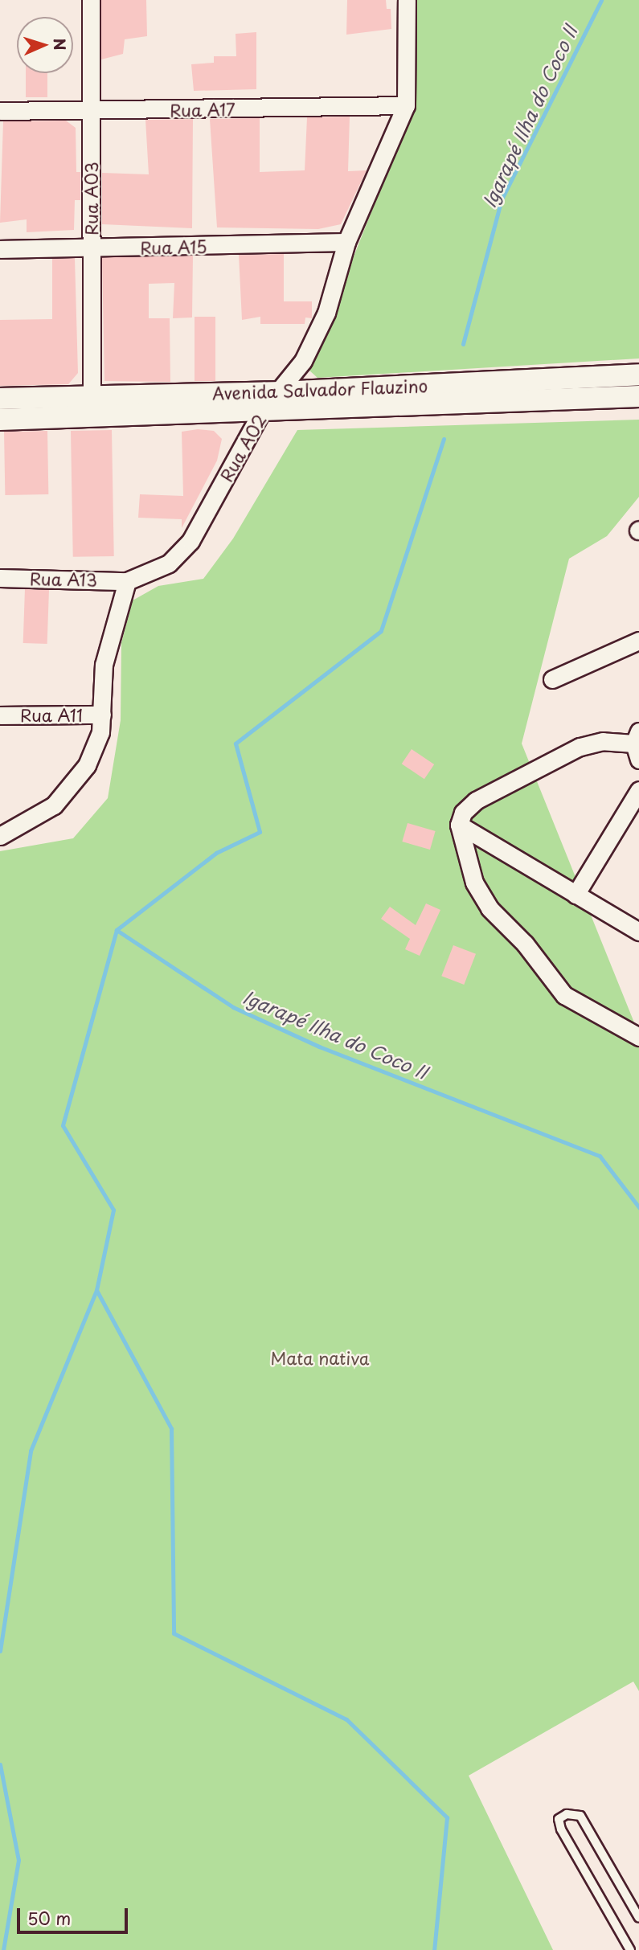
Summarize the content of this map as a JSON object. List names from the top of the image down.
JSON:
{
  "streets": {
    "street": [
      "Rua A17",
      "Rua A03",
      "Rua A15",
      "Avenida Salvador Flauzino",
      "Rua A02",
      "Rua A13",
      "Rua A11"
    ]
  },
  "crossings": [
    ["Rua A17", "Rua A03"],
    ["Rua A17", "Rua A02"],
    ["Rua A03", "Rua A15"],
    ["Rua A03", "Avenida Salvador Flauzino"],
    ["Rua A15", "Rua A02"],
    ["Avenida Salvador Flauzino", "Rua A02"],
    ["Rua A02", "Rua A13"]
  ],
  "water": ["Igarapé Ilha do Coco II"],
  "parks": ["Mata nativa"],
  "scale_bar": "50 m",
  "north": "right"
}
